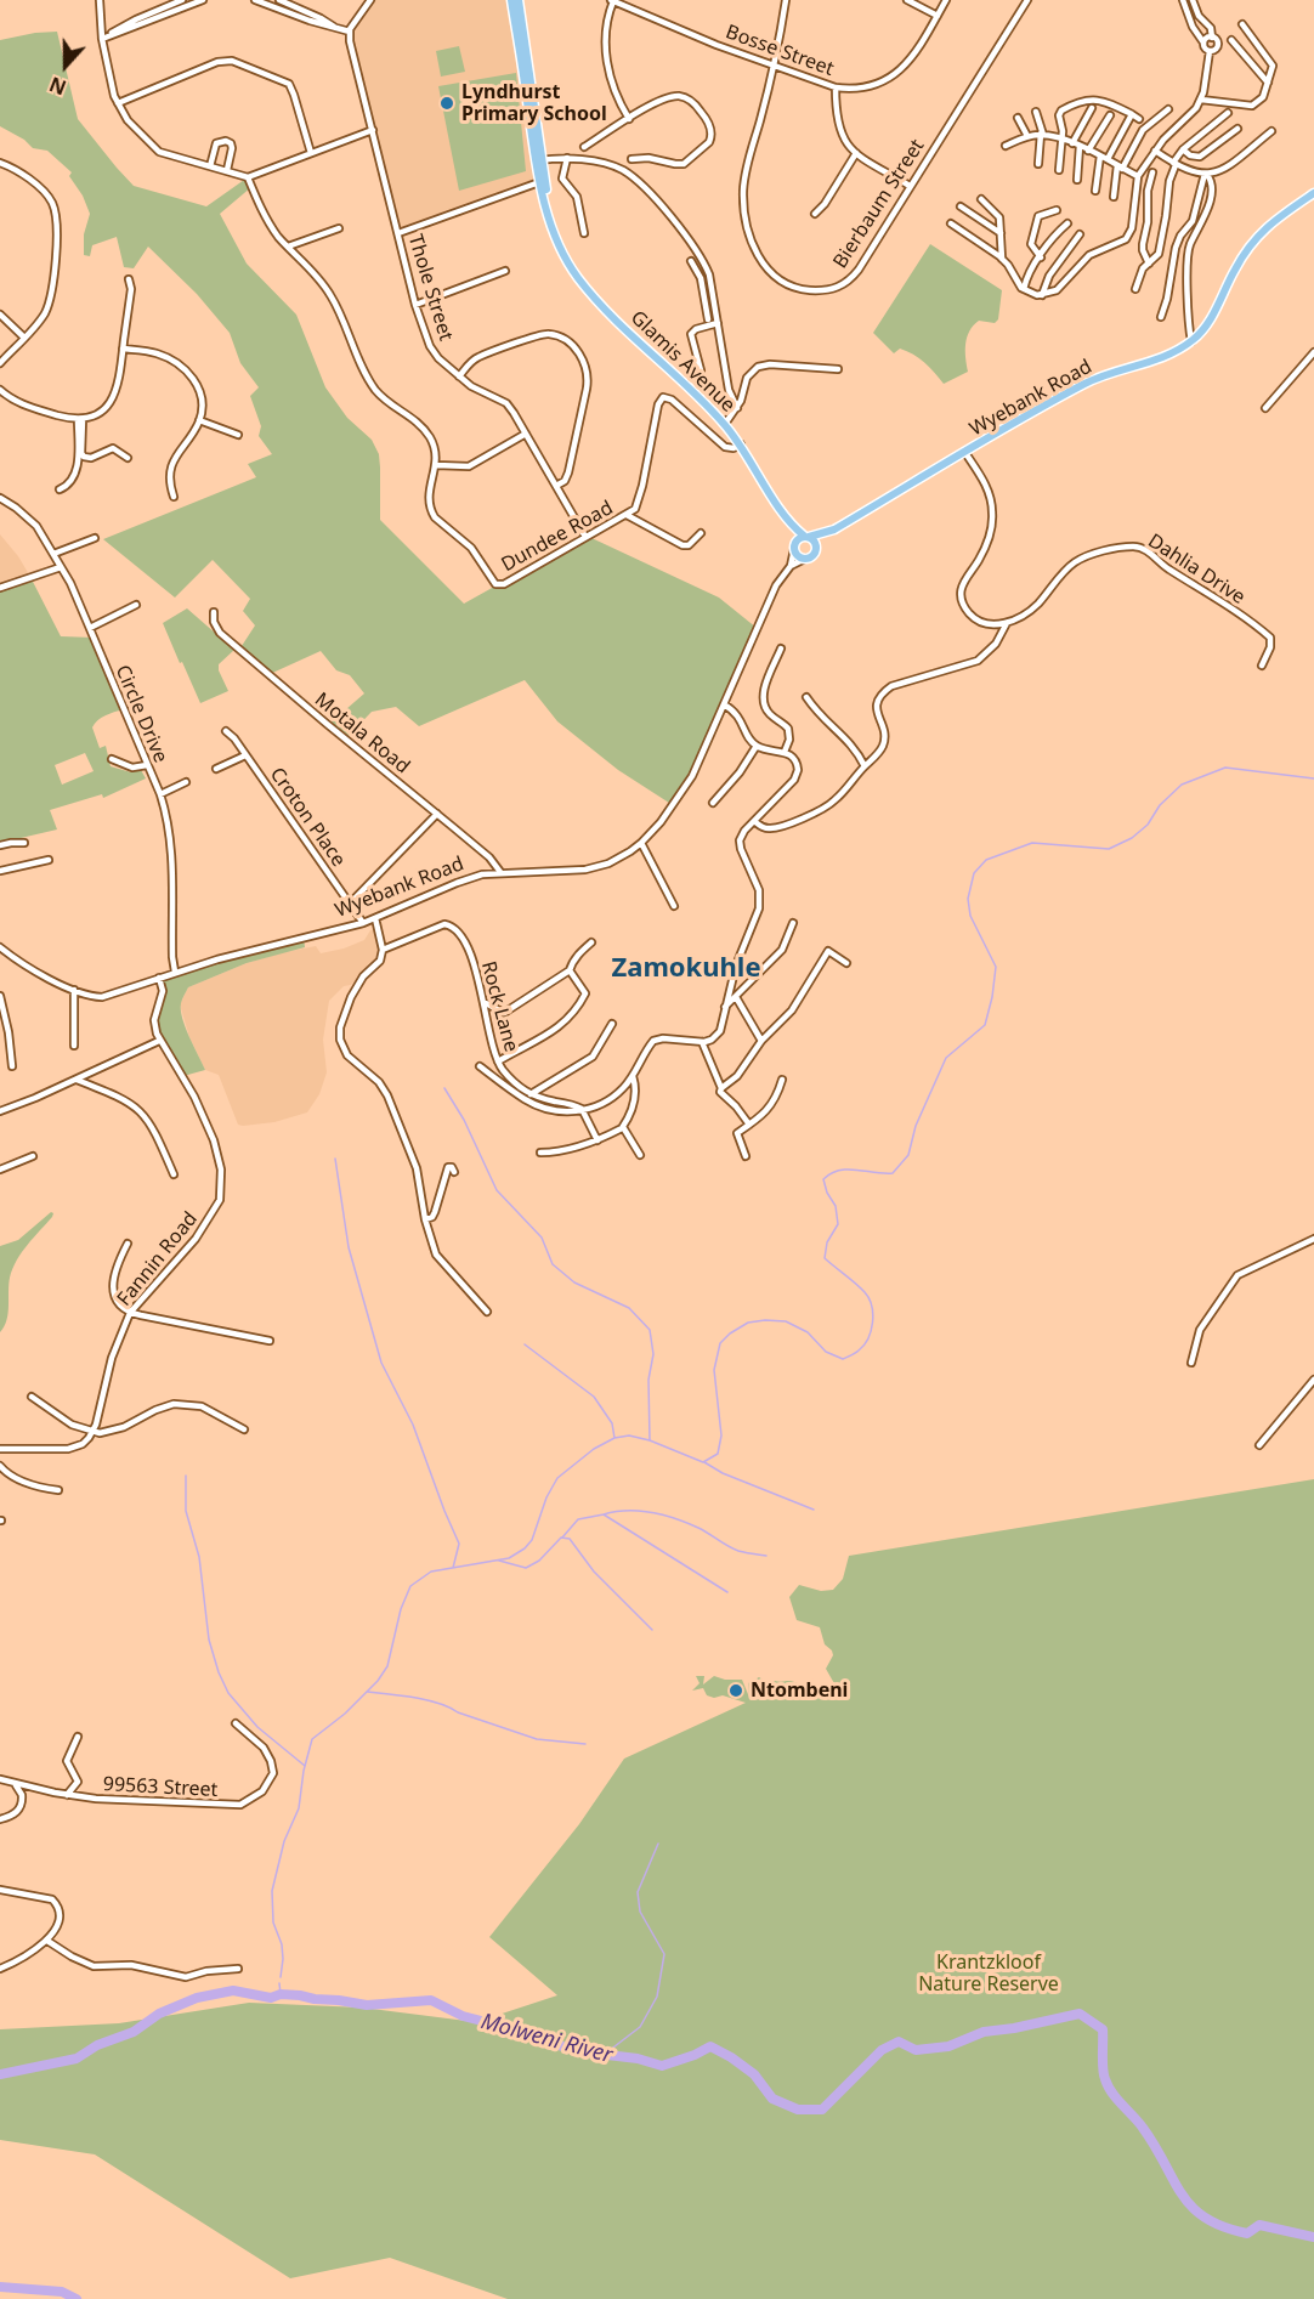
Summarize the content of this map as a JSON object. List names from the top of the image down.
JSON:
{
  "streets": {
    "main road": ["Glamis Avenue", "Wyebank Road"],
    "street": [
      "Bosse Street",
      "Bierbaum Street",
      "Thole Street",
      "Dundee Road",
      "Dahlia Drive",
      "Circle Drive",
      "Motala Road",
      "Croton Place",
      "Rock Lane",
      "Fannin Road",
      "99563 Street"
    ]
  },
  "crossings": [
    ["Bosse Street", "Bierbaum Street"],
    ["Thole Street", "Dundee Road"],
    ["Glamis Avenue", "Wyebank Road"],
    ["Glamis Avenue", "Dundee Road"],
    ["Wyebank Road", "Circle Drive"],
    ["Wyebank Road", "Motala Road"],
    ["Wyebank Road", "Croton Place"]
  ],
  "districts": ["Zamokuhle"],
  "water": ["Molweni River"],
  "parks": ["Krantzkloof Nature Reserve"],
  "places": ["Lyndhurst Primary School", "Ntombeni"],
  "north": "bottom"
}
